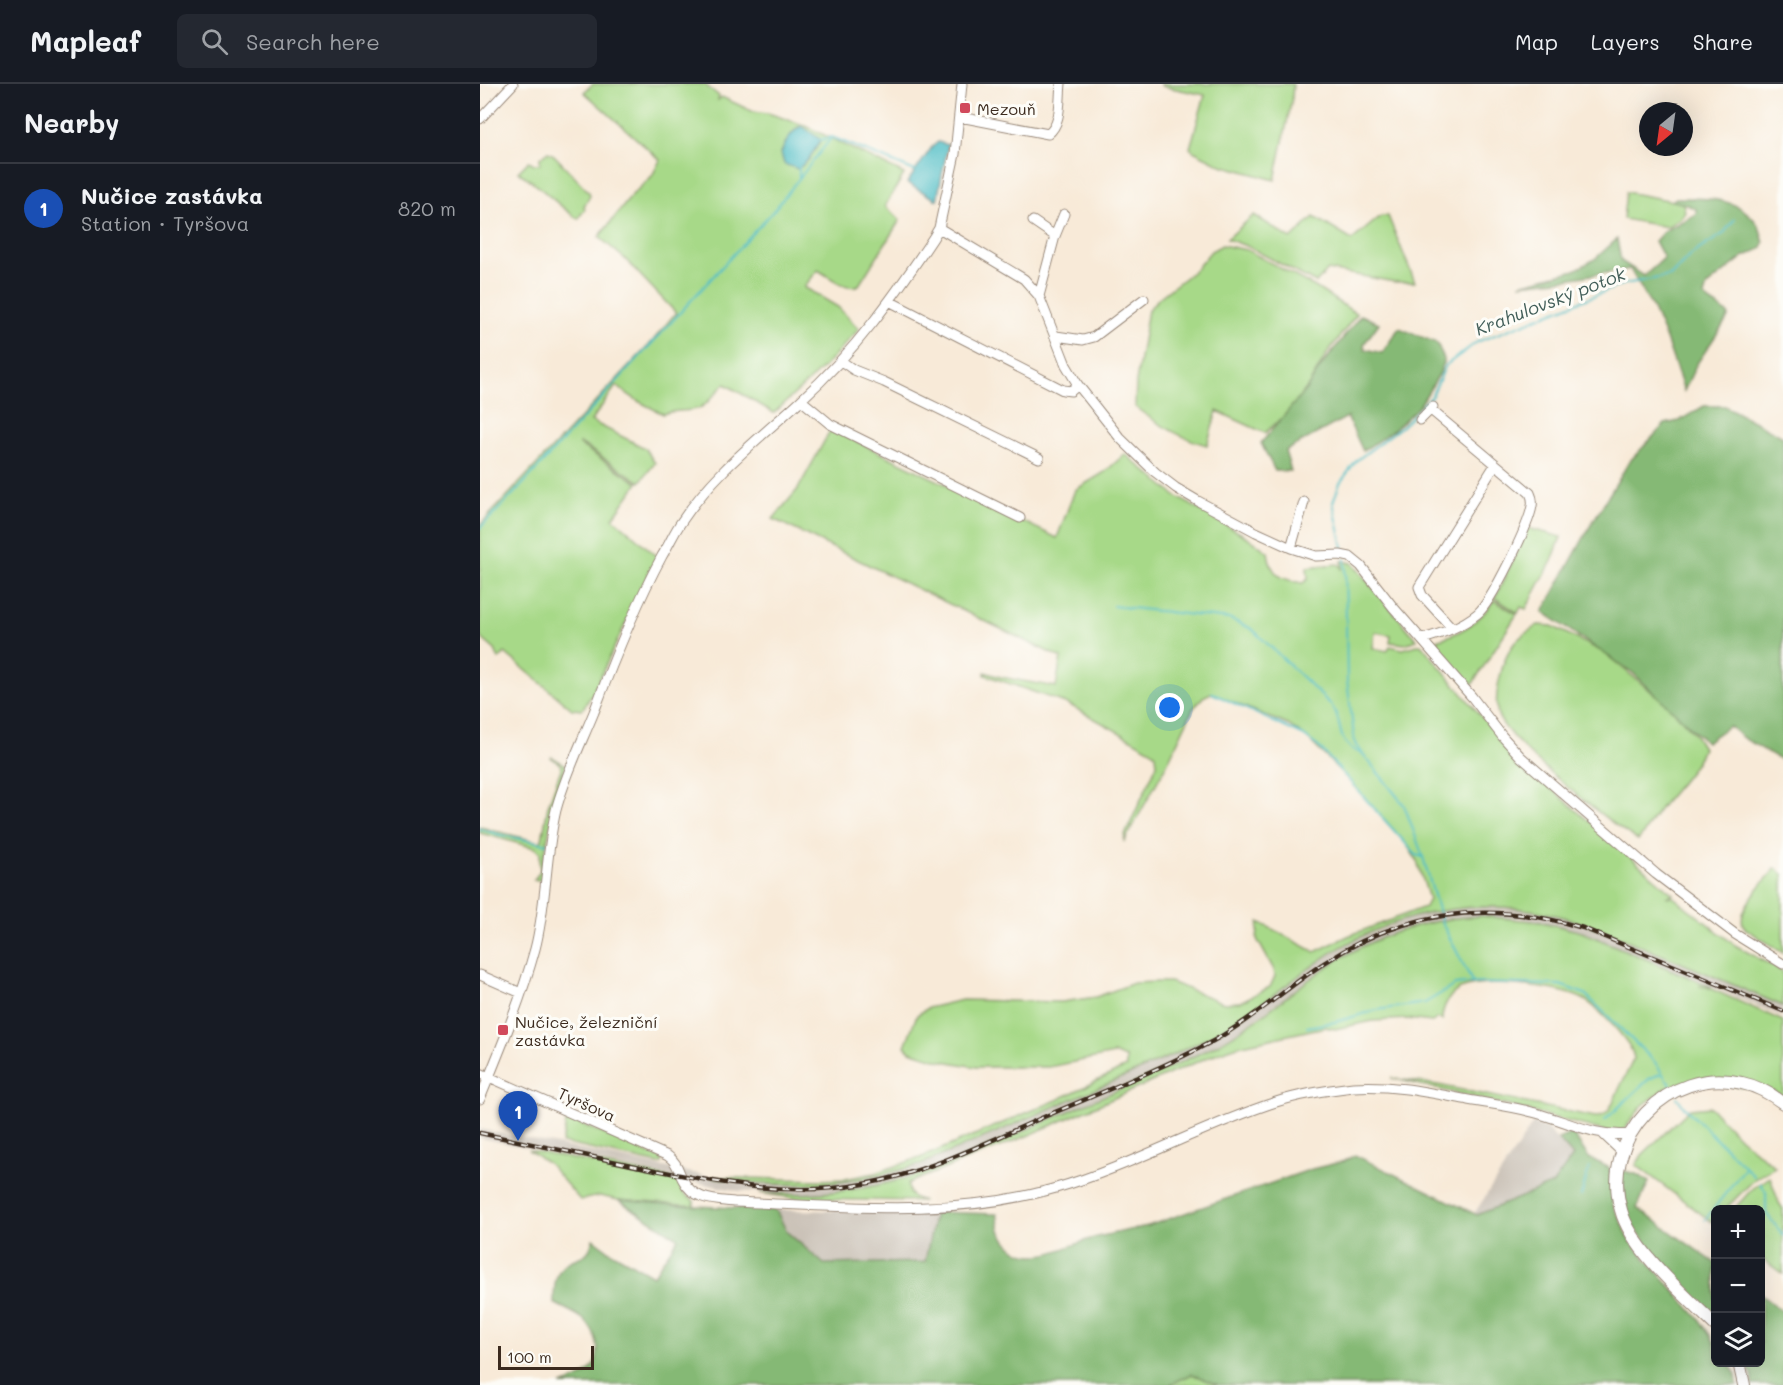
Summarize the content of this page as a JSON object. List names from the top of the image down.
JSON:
{
  "streets": {
    "street": ["Tyršova"]
  },
  "water": ["Krahulovský potok"],
  "places": {
    "transit": ["Mezouň", "Nučice, železniční zastávka"]
  },
  "scale_bar": "100 m",
  "north": "bottom left",
  "page": {
    "header": "Mapleaf",
    "search": "Search here",
    "nav": ["Map", "Layers", "Share"],
    "heading": "Nearby",
    "list": [
      {
        "mark": "1",
        "name": "Nučice zastávka",
        "note": "Station · Tyršova",
        "value": "820 m"
      }
    ],
    "pins": "1",
    "map_buttons": ["+", "−"],
    "scale": "100 m"
  }
}
